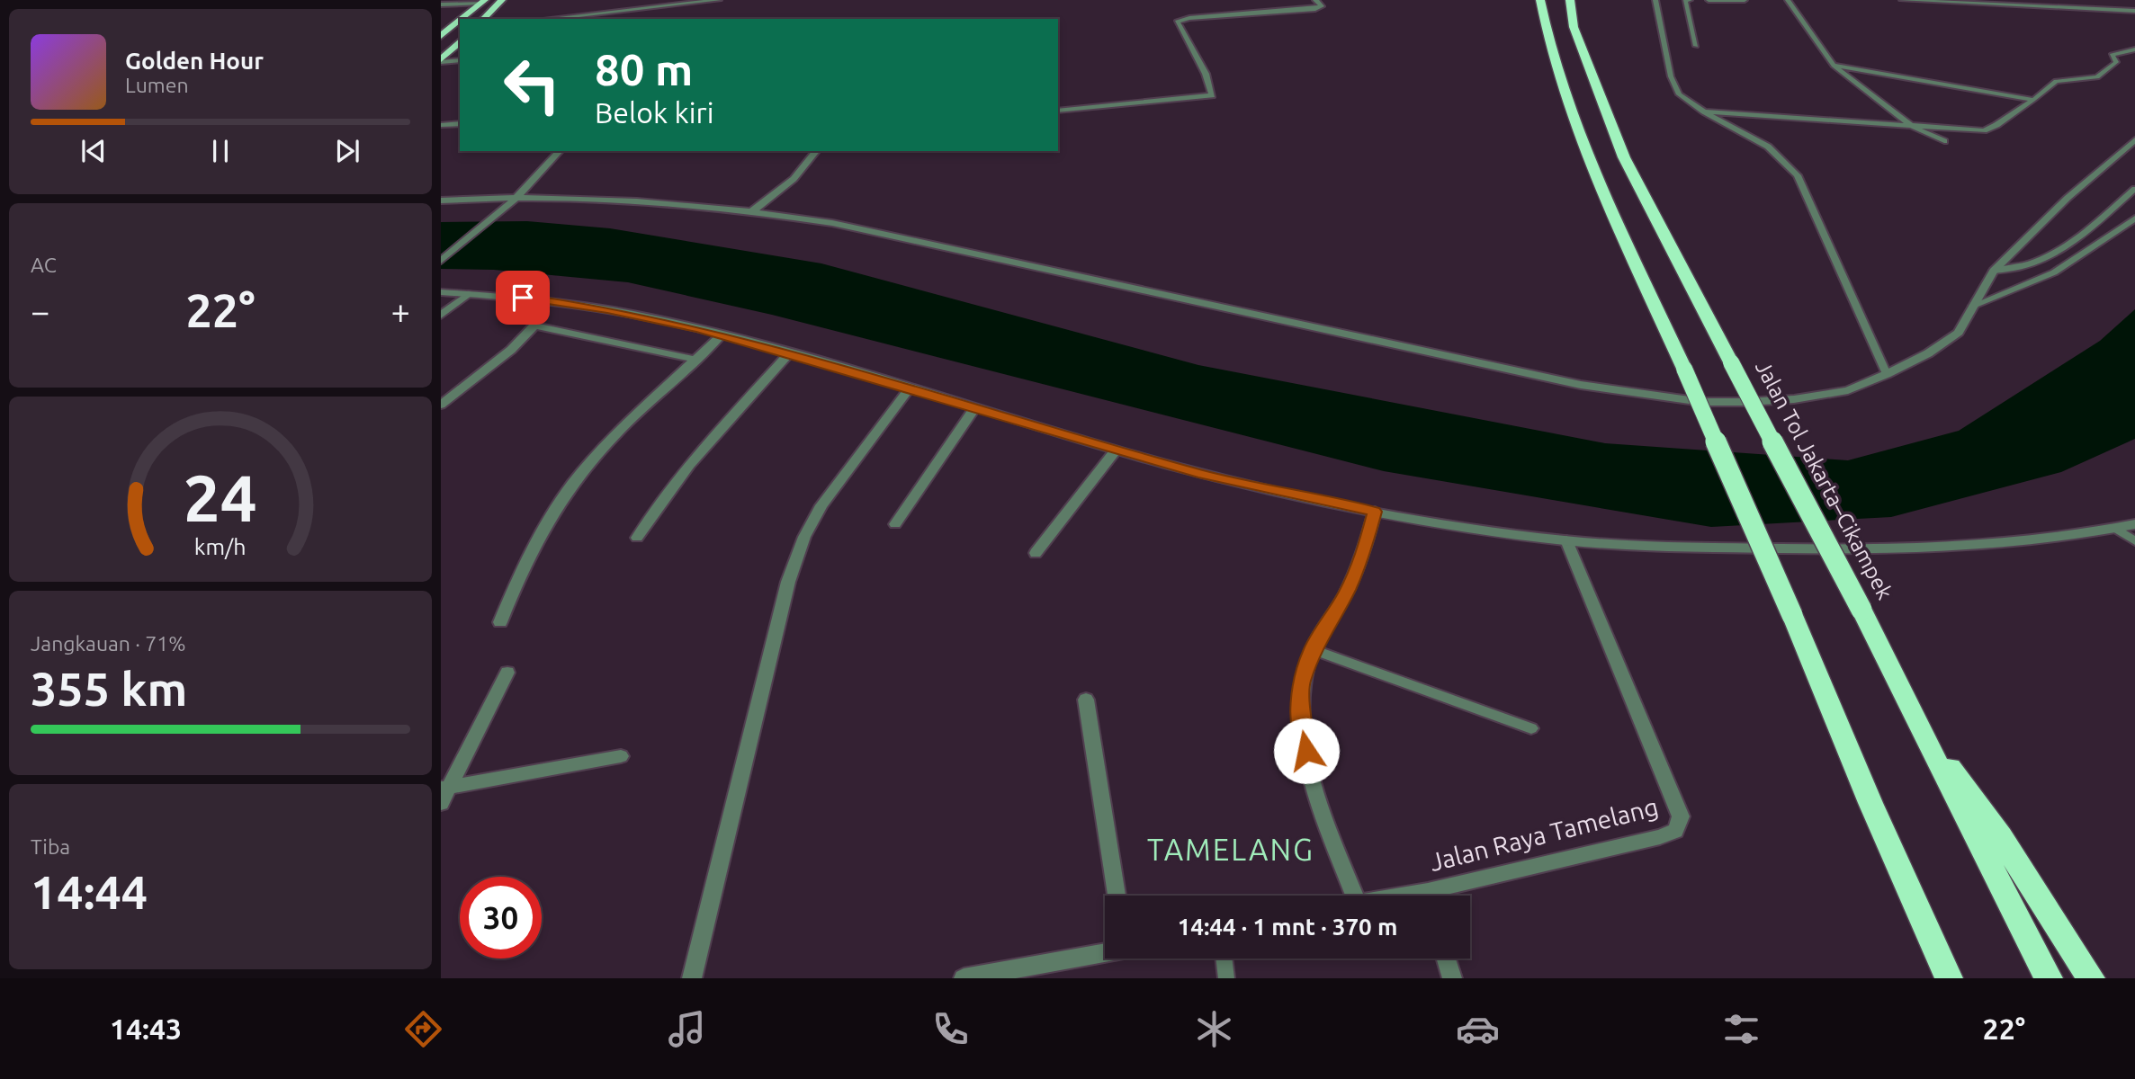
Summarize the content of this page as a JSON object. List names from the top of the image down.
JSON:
{
  "streets": {
    "highway": ["Jalan Tol Jakarta–Cikampek"],
    "street": ["Jalan Raya Tamelang"]
  },
  "districts": ["TAMELANG"],
  "page": {
    "turn": ["80 m", "Belok kiri"],
    "song": ["Golden Hour", "Lumen"],
    "tile": [
      "AC",
      ["Jangkauan · 71%", "355 km"],
      ["Tiba", "14:44"]
    ],
    "heat": ["−", "22°", "+"],
    "limit": "30",
    "trip": "14:44 · 1 mnt · 370 m",
    "tabs": ["14:43", "22°"],
    "gauge": ["24", "km/h"]
  }
}
